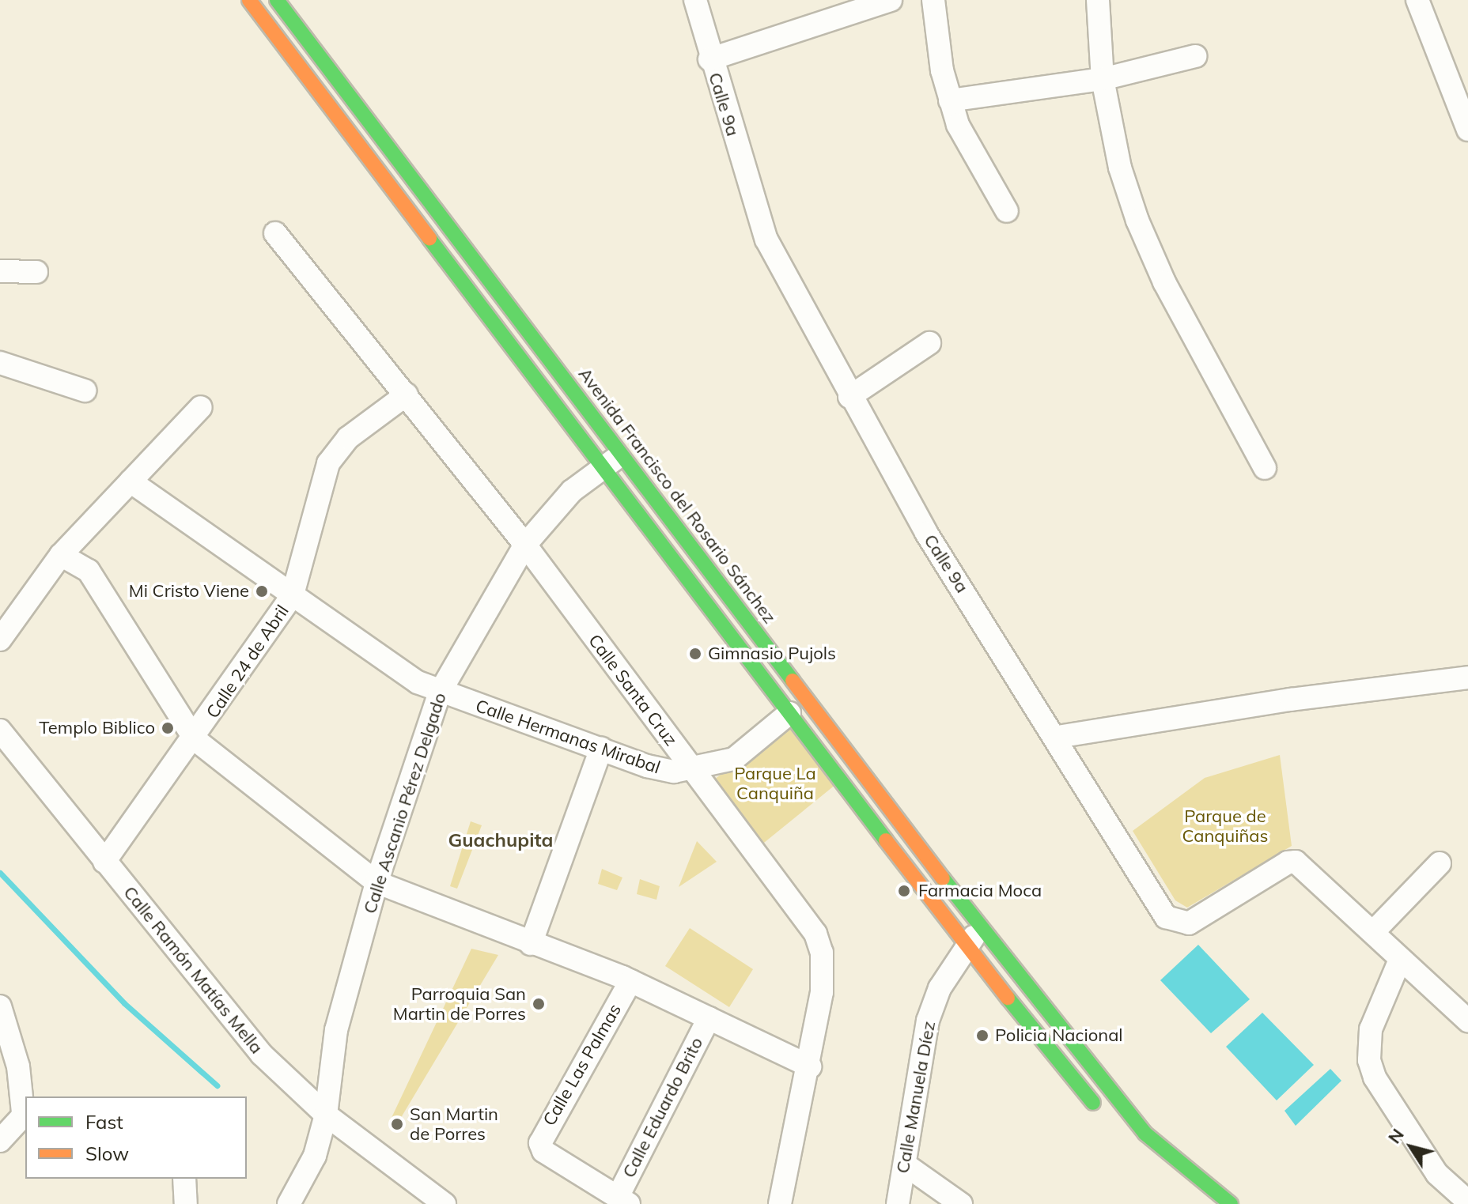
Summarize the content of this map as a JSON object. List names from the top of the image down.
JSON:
{
  "streets": {
    "main road": ["Avenida Francisco del Rosario Sánchez"],
    "street": [
      "Calle 9a",
      "Calle 24 de Abril",
      "Calle Santa Cruz",
      "Calle Hermanas Mirabal",
      "Calle Ascanio Pérez Delgado",
      "Calle Ramón Matías Mella",
      "Calle Las Palmas",
      "Calle Manuela Díez",
      "Calle Eduardo Brito"
    ]
  },
  "crossings": [
    ["Avenida Francisco del Rosario Sánchez", "Calle Ascanio Pérez Delgado"],
    ["Avenida Francisco del Rosario Sánchez", "Calle Manuela Díez"],
    ["Calle 24 de Abril", "Calle Santa Cruz"],
    ["Calle 24 de Abril", "Calle Hermanas Mirabal"],
    ["Calle 24 de Abril", "Calle Ramón Matías Mella"],
    ["Calle Santa Cruz", "Calle Hermanas Mirabal"],
    ["Calle Santa Cruz", "Calle Ascanio Pérez Delgado"],
    ["Calle Hermanas Mirabal", "Calle Ascanio Pérez Delgado"],
    ["Calle Ascanio Pérez Delgado", "Calle Ramón Matías Mella"],
    ["Calle Las Palmas", "Calle Eduardo Brito"]
  ],
  "districts": ["Guachupita"],
  "parks": ["Parque La Canquiña", "Parque de Canquiñas"],
  "places": [
    "Mi Cristo Viene",
    "Gimnasio Pujols",
    "Templo Biblico",
    "Farmacia Moca",
    "Parroquia San Martin de Porres",
    "Policia Nacional",
    "San Martin de Porres"
  ],
  "legend": ["Fast", "Slow"],
  "north": "top left"
}
